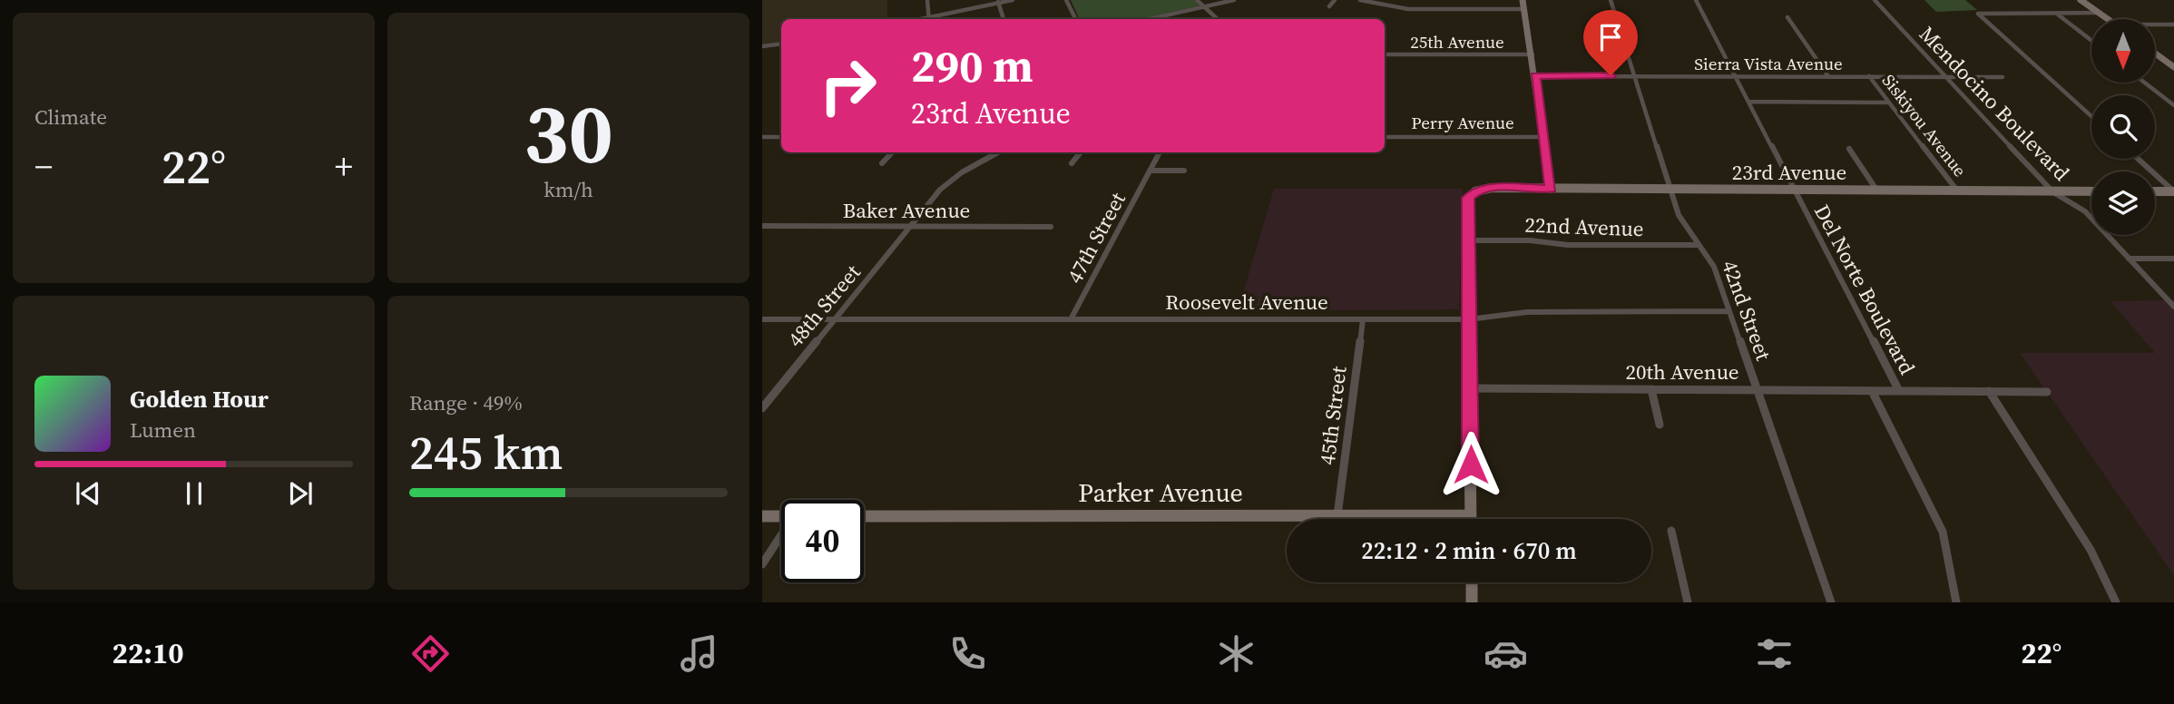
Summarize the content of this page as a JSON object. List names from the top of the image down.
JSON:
{
  "streets": {
    "street": [
      "25th Avenue",
      "Sierra Vista Avenue",
      "Mendocino Boulevard",
      "Perry Avenue",
      "Siskiyou Avenue",
      "23rd Avenue",
      "Baker Avenue",
      "22nd Avenue",
      "47th Street",
      "Del Norte Boulevard",
      "Roosevelt Avenue",
      "48th Street",
      "42nd Street",
      "20th Avenue",
      "45th Street",
      "Parker Avenue"
    ]
  },
  "crossings": [
    ["Sierra Vista Avenue", "Mendocino Boulevard"],
    ["Sierra Vista Avenue", "Siskiyou Avenue"],
    ["Sierra Vista Avenue", "Del Norte Boulevard"],
    ["Sierra Vista Avenue", "42nd Street"],
    ["Mendocino Boulevard", "23rd Avenue"],
    ["Siskiyou Avenue", "23rd Avenue"],
    ["23rd Avenue", "22nd Avenue"],
    ["23rd Avenue", "Del Norte Boulevard"],
    ["23rd Avenue", "42nd Street"],
    ["Baker Avenue", "48th Street"],
    ["22nd Avenue", "42nd Street"],
    ["47th Street", "Roosevelt Avenue"],
    ["Del Norte Boulevard", "20th Avenue"],
    ["Roosevelt Avenue", "48th Street"],
    ["Roosevelt Avenue", "42nd Street"],
    ["Roosevelt Avenue", "45th Street"],
    ["42nd Street", "20th Avenue"],
    ["45th Street", "Parker Avenue"]
  ],
  "north": "bottom",
  "page": {
    "tile": [
      "Climate",
      ["30", "km/h"],
      ["Range · 49%", "245 km"]
    ],
    "turn": ["290 m", "23rd Avenue"],
    "heat": ["−", "22°", "+"],
    "song": ["Golden Hour", "Lumen"],
    "limit": "40",
    "trip": "22:12 · 2 min · 670 m",
    "tabs": ["22:10", "22°"]
  }
}
